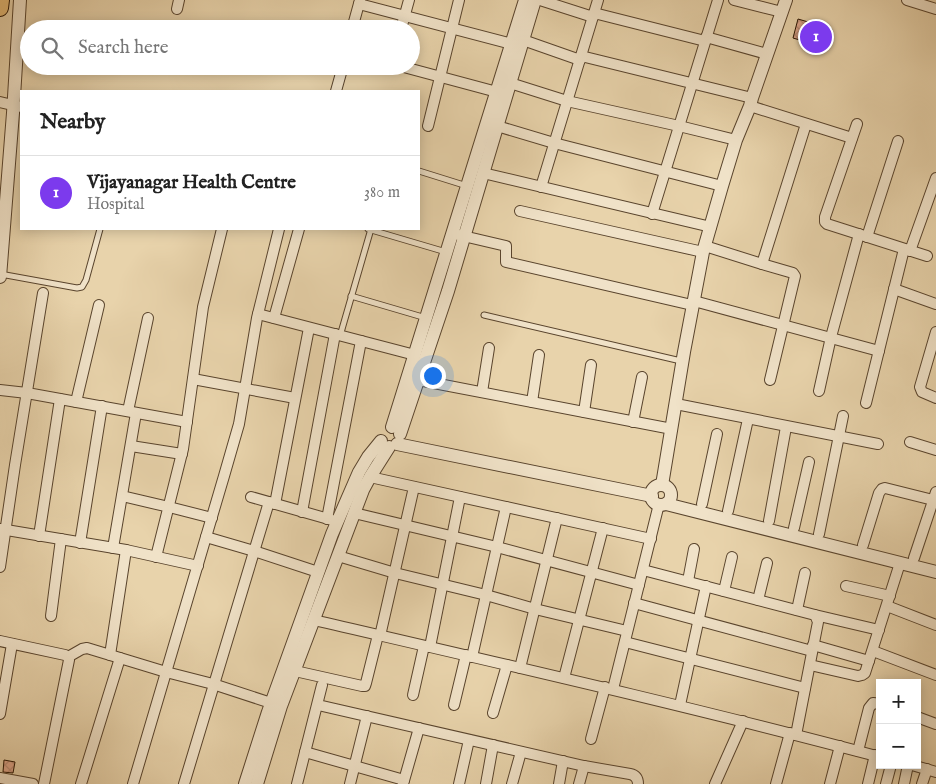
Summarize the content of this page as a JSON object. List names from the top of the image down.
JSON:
{
  "page": {
    "pins": "1",
    "search": "Search here",
    "heading": "Nearby",
    "list": [
      {
        "mark": "1",
        "name": "Vijayanagar Health Centre",
        "note": "Hospital",
        "value": "380 m"
      }
    ],
    "map_buttons": ["+", "−"]
  }
}
